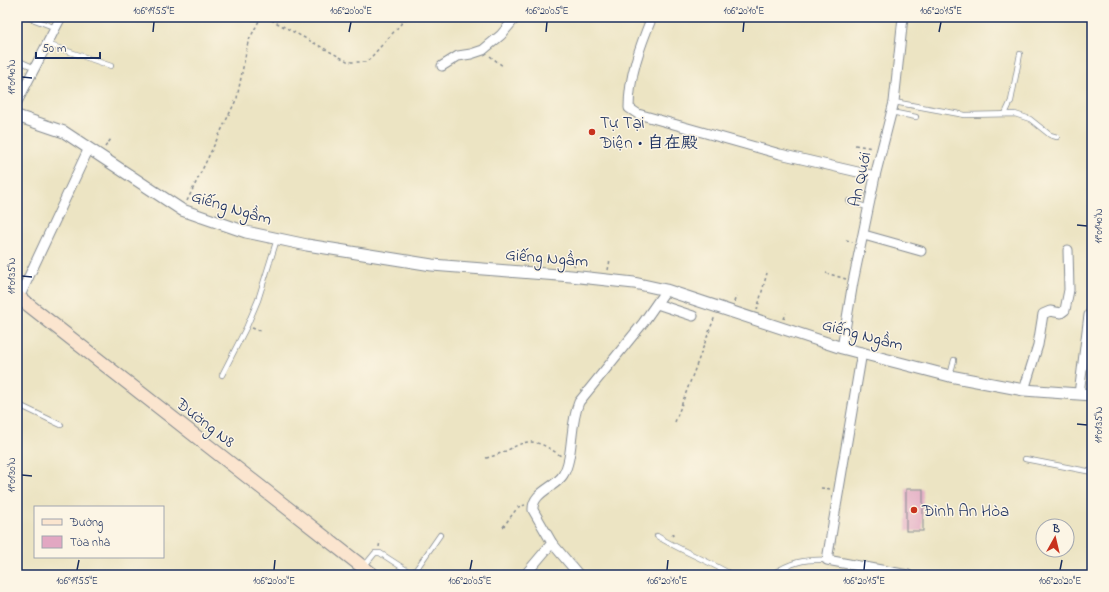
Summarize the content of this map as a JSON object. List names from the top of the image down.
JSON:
{
  "streets": {
    "main road": ["Đường N8"],
    "street": ["An Quới", "Giếng Ngầm"]
  },
  "crossings": [
    ["An Quới", "Giếng Ngầm"]
  ],
  "places": ["Tự Tại Điện • 自在殿", "Đình An Hòa"],
  "legend": ["Đường", "Tòa nhà"],
  "scale_bar": "50 m",
  "north": "top",
  "coordinates": [
    "106°19'55\"E",
    "106°20'00\"E",
    "106°20'05\"E",
    "106°20'10\"E",
    "106°20'15\"E",
    "11°01'40\"N",
    "11°01'35\"N",
    "11°01'30\"N",
    "106°20'20\"E"
  ]
}
